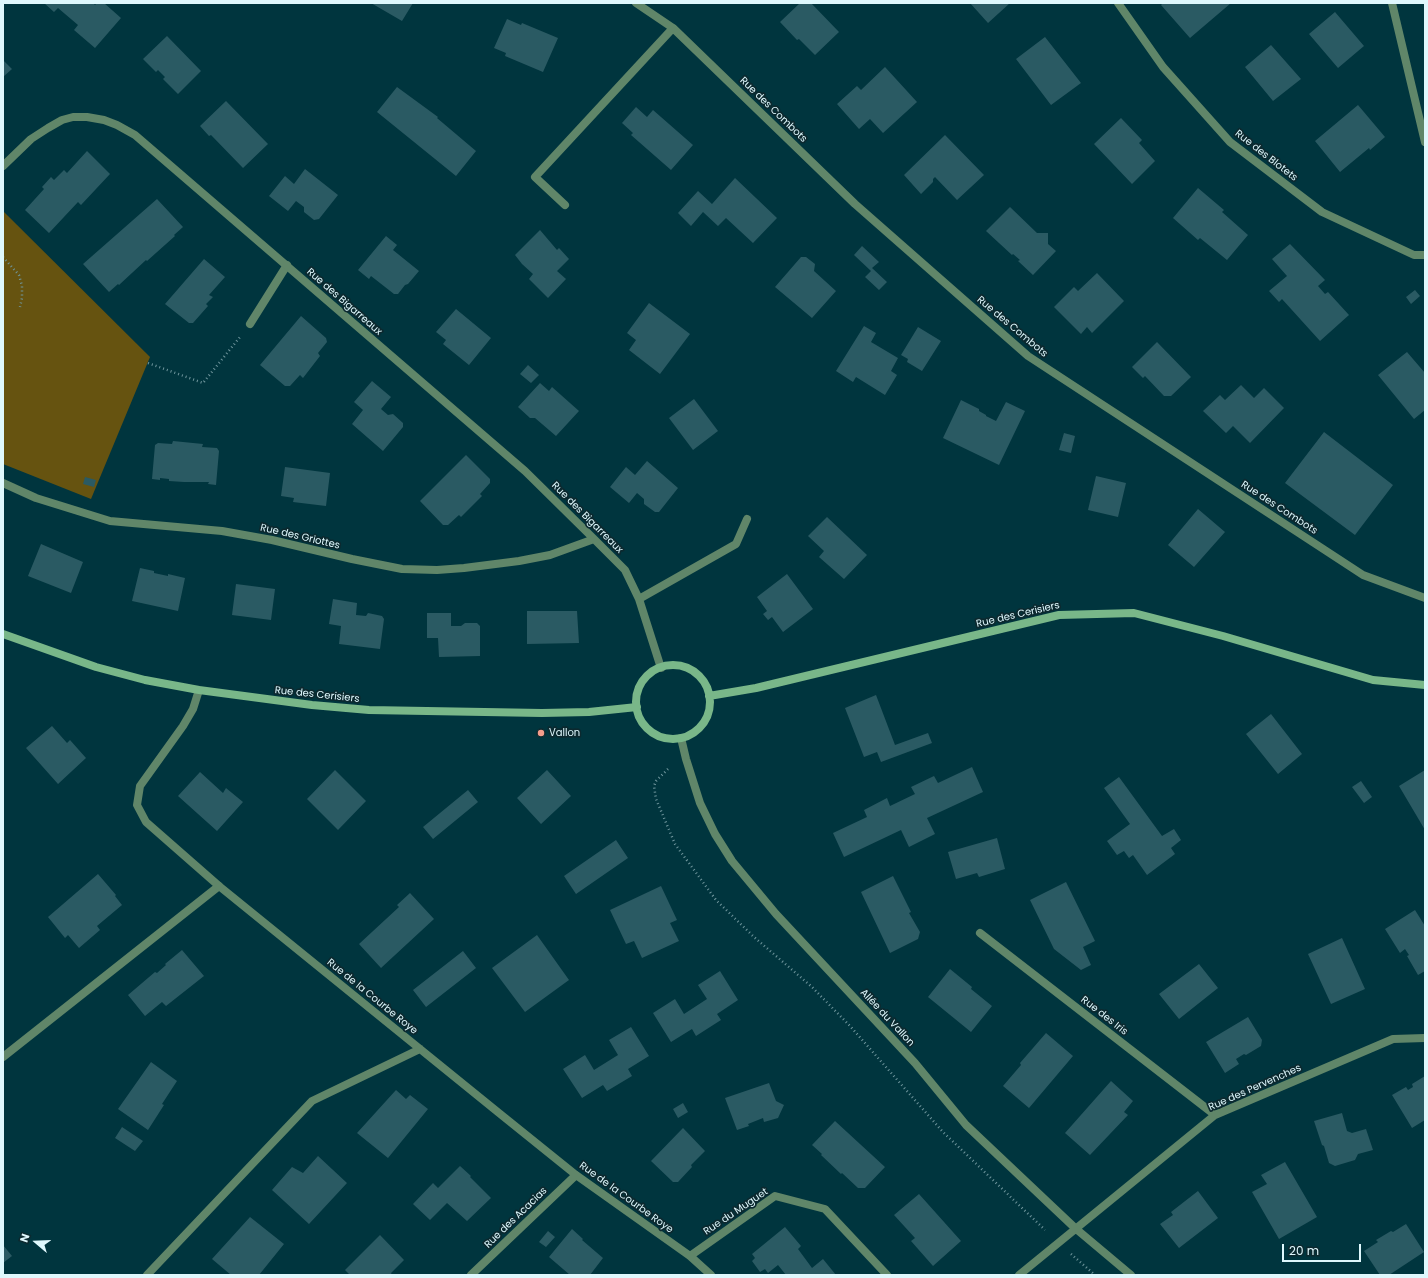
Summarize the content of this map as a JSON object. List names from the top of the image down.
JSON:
{
  "streets": {
    "street": [
      "Rue des Combots",
      "Rue des Blotets",
      "Rue des Bigarreaux",
      "Rue des Griottes",
      "Rue des Cerisiers",
      "Rue de la Courbe Roye",
      "Rue des Iris",
      "Allée du Vallon",
      "Rue des Pervenches",
      "Rue du Muguet",
      "Rue des Acacias"
    ]
  },
  "crossings": [
    ["Rue des Bigarreaux", "Rue des Griottes"],
    ["Rue des Bigarreaux", "Rue des Cerisiers"],
    ["Rue des Bigarreaux", "Allée du Vallon"],
    ["Rue des Cerisiers", "Rue de la Courbe Roye"],
    ["Rue des Cerisiers", "Allée du Vallon"],
    ["Rue de la Courbe Roye", "Rue du Muguet"],
    ["Rue de la Courbe Roye", "Rue des Acacias"],
    ["Rue des Iris", "Rue des Pervenches"],
    ["Allée du Vallon", "Rue des Pervenches"]
  ],
  "places": ["Vallon"],
  "scale_bar": "20 m",
  "north": "left"
}
